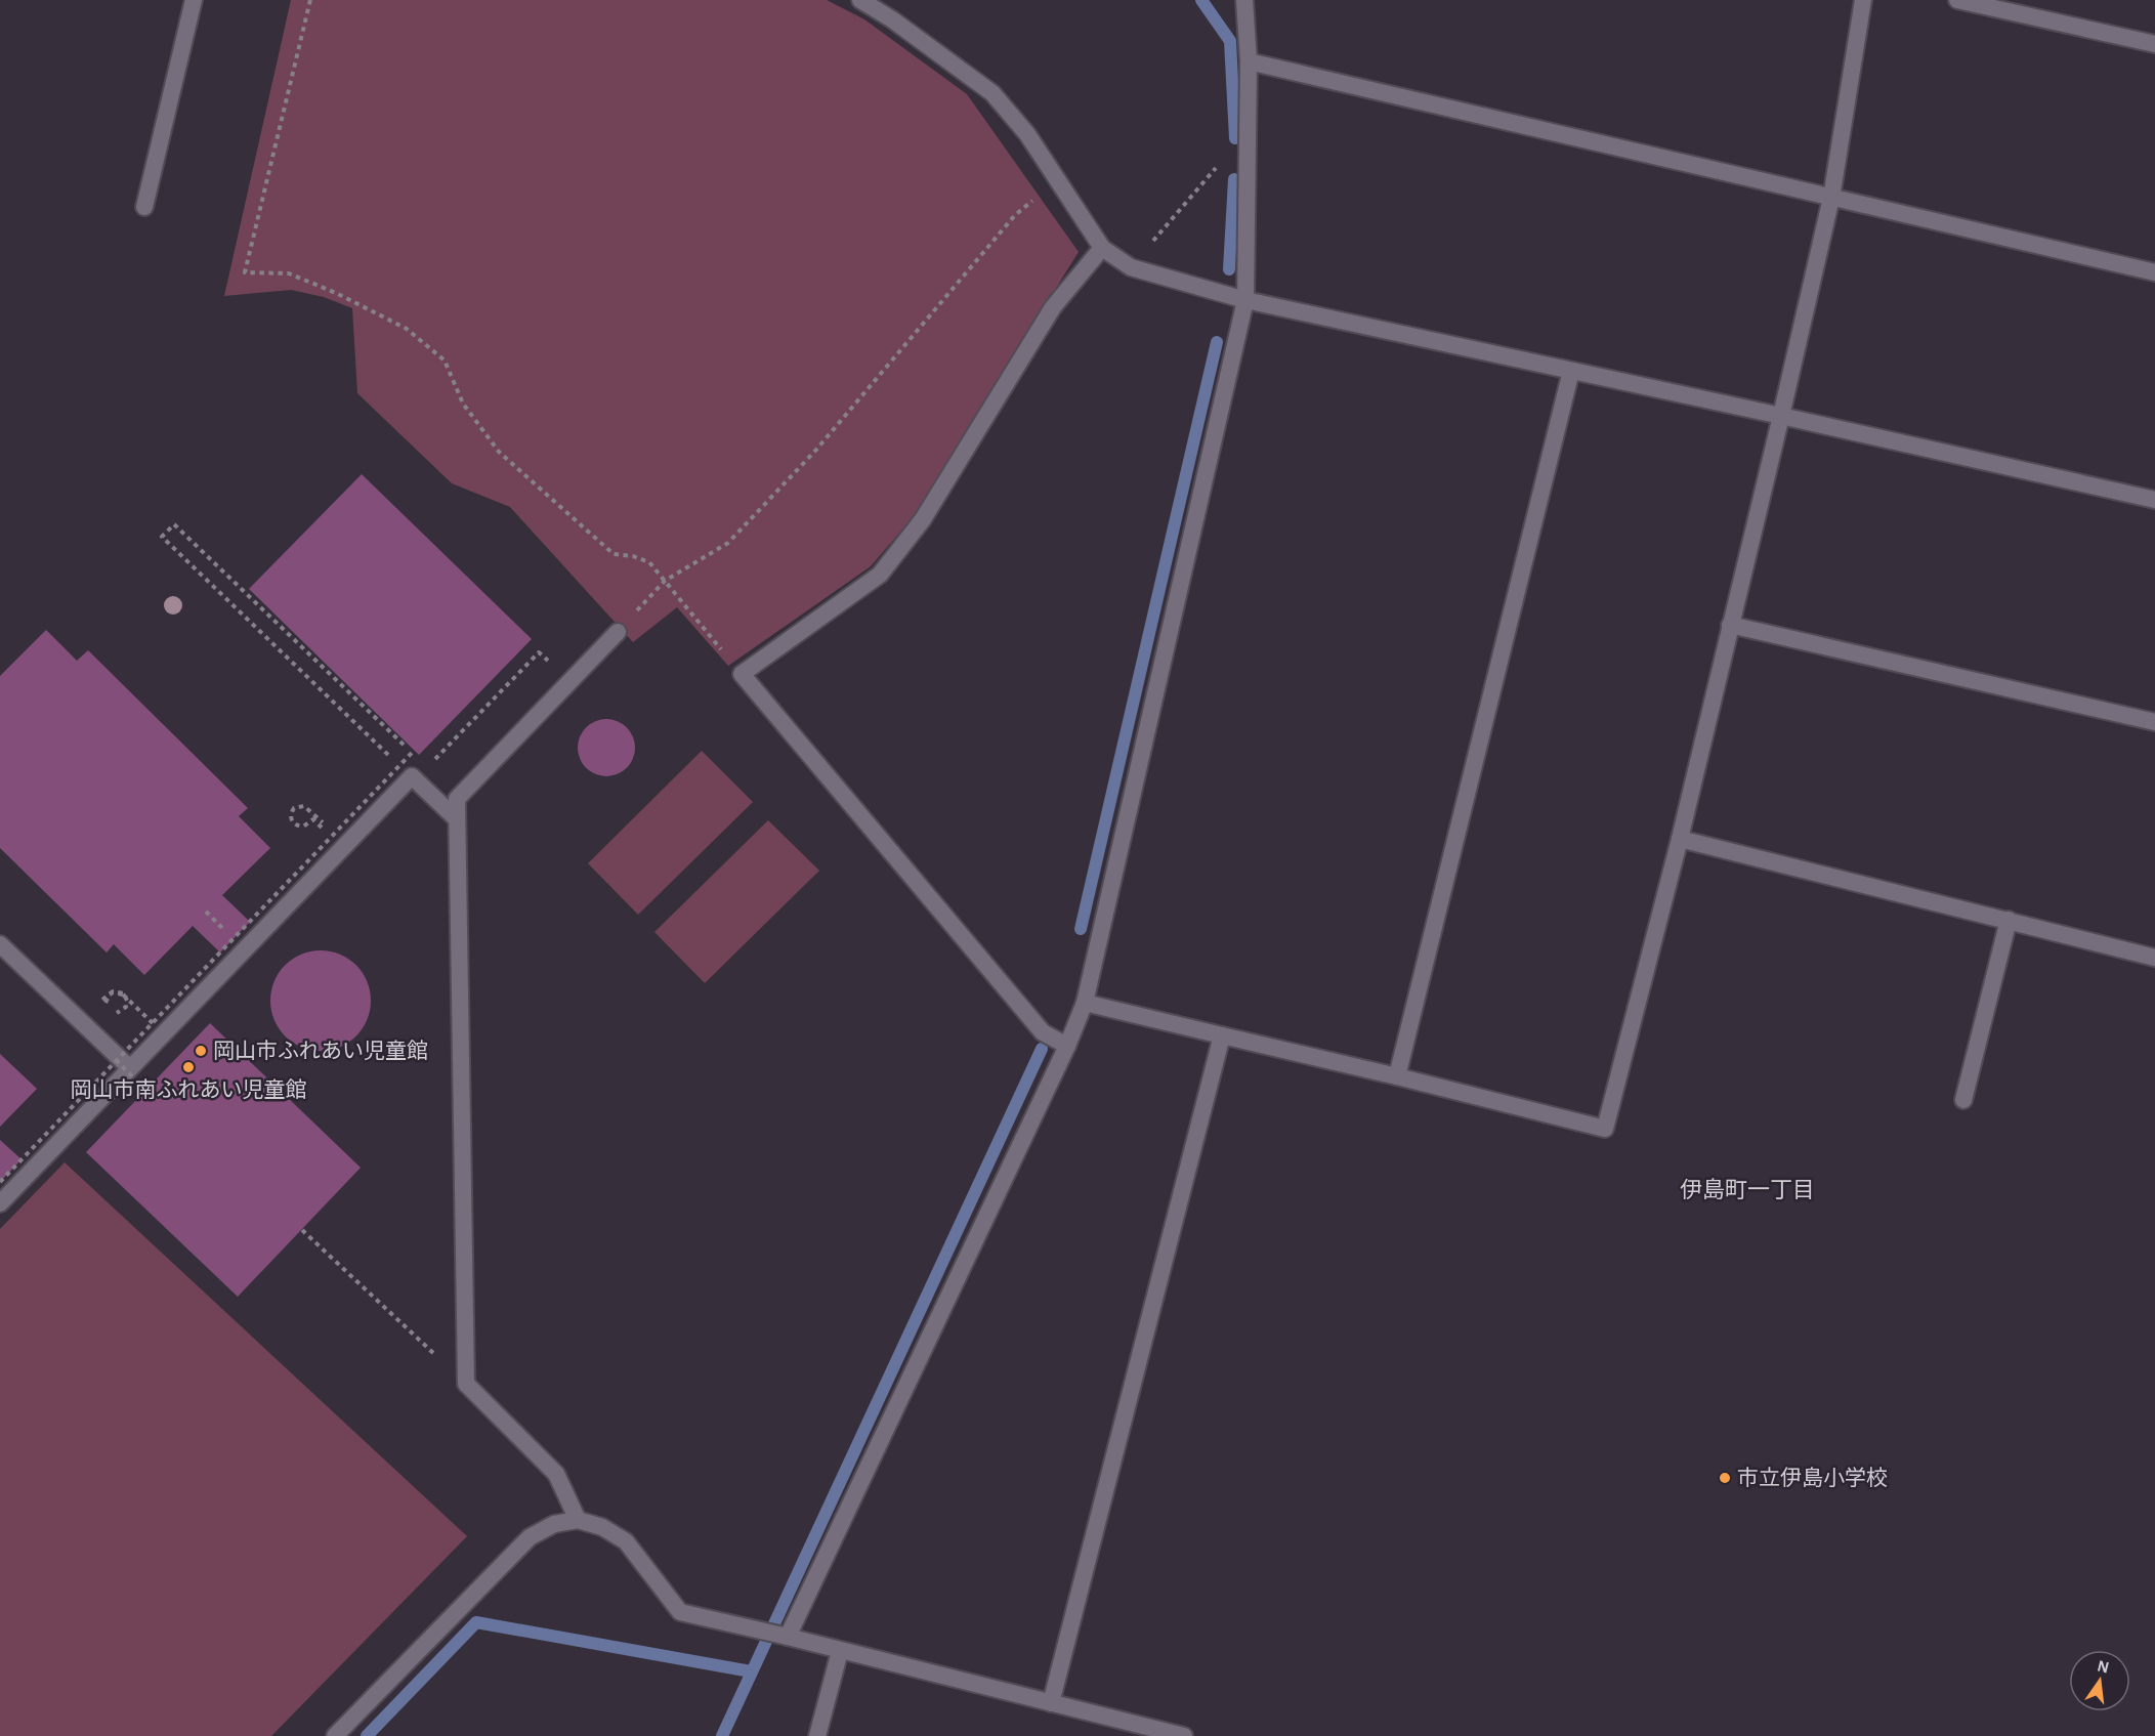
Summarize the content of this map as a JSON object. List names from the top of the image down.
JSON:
{
  "districts": ["伊島町一丁目"],
  "places": ["岡山市ふれあい児童館", "岡山市南ふれあい児童館", "市立伊島小学校"],
  "north": "top"
}
